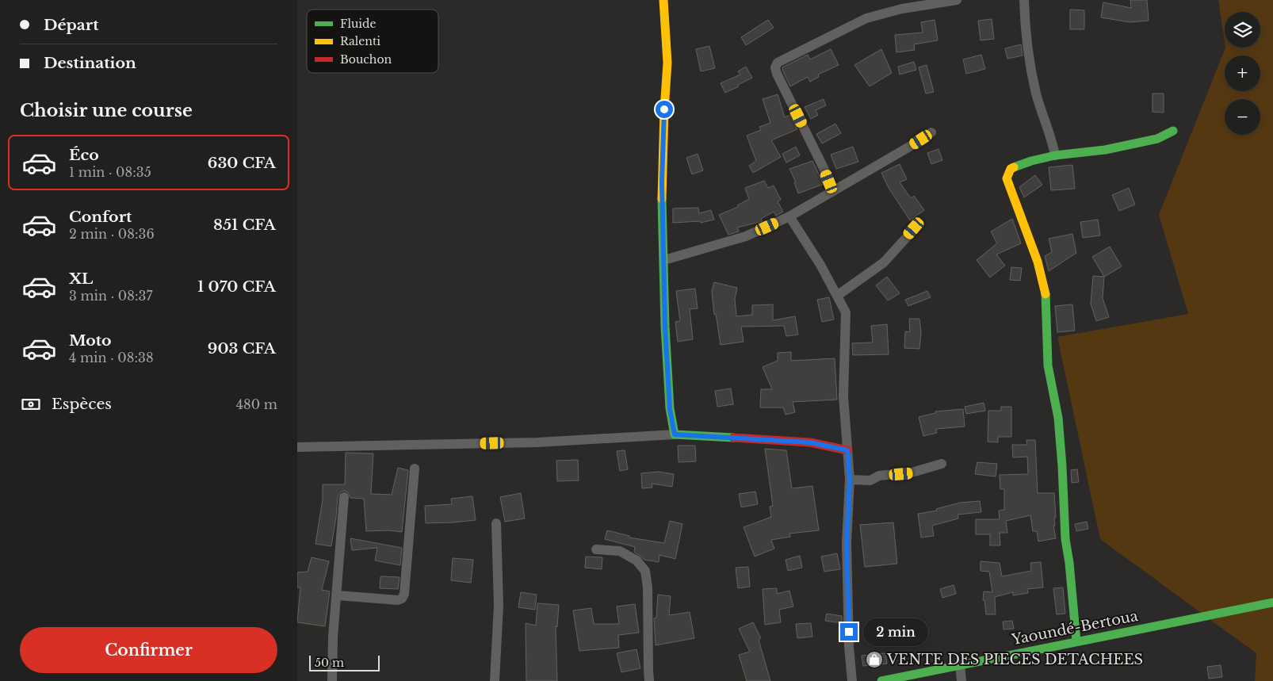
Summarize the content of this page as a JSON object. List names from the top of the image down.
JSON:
{
  "streets": {
    "main road": ["Yaoundé-Bertoua"]
  },
  "places": {
    "shop": ["VENTE DES PIECES DETACHEES"]
  },
  "legend": ["Fluide", "Ralenti", "Bouchon"],
  "scale_bar": "50 m",
  "page": {
    "banner": ["Départ", "Destination"],
    "map_buttons": ["+", "−"],
    "heading": "Choisir une course",
    "list": [
      {
        "name": "Éco",
        "note": "1 min · 08:35",
        "value": "630 CFA"
      },
      {
        "name": "Confort",
        "note": "2 min · 08:36",
        "value": "851 CFA"
      },
      {
        "name": "XL",
        "note": "3 min · 08:37",
        "value": "1 070 CFA"
      },
      {
        "name": "Moto",
        "note": "4 min · 08:38",
        "value": "903 CFA"
      }
    ],
    "pay": ["Espèces", "480 m"],
    "bubble": "2 min",
    "buttons": "Confirmer",
    "scale": "50 m"
  }
}
